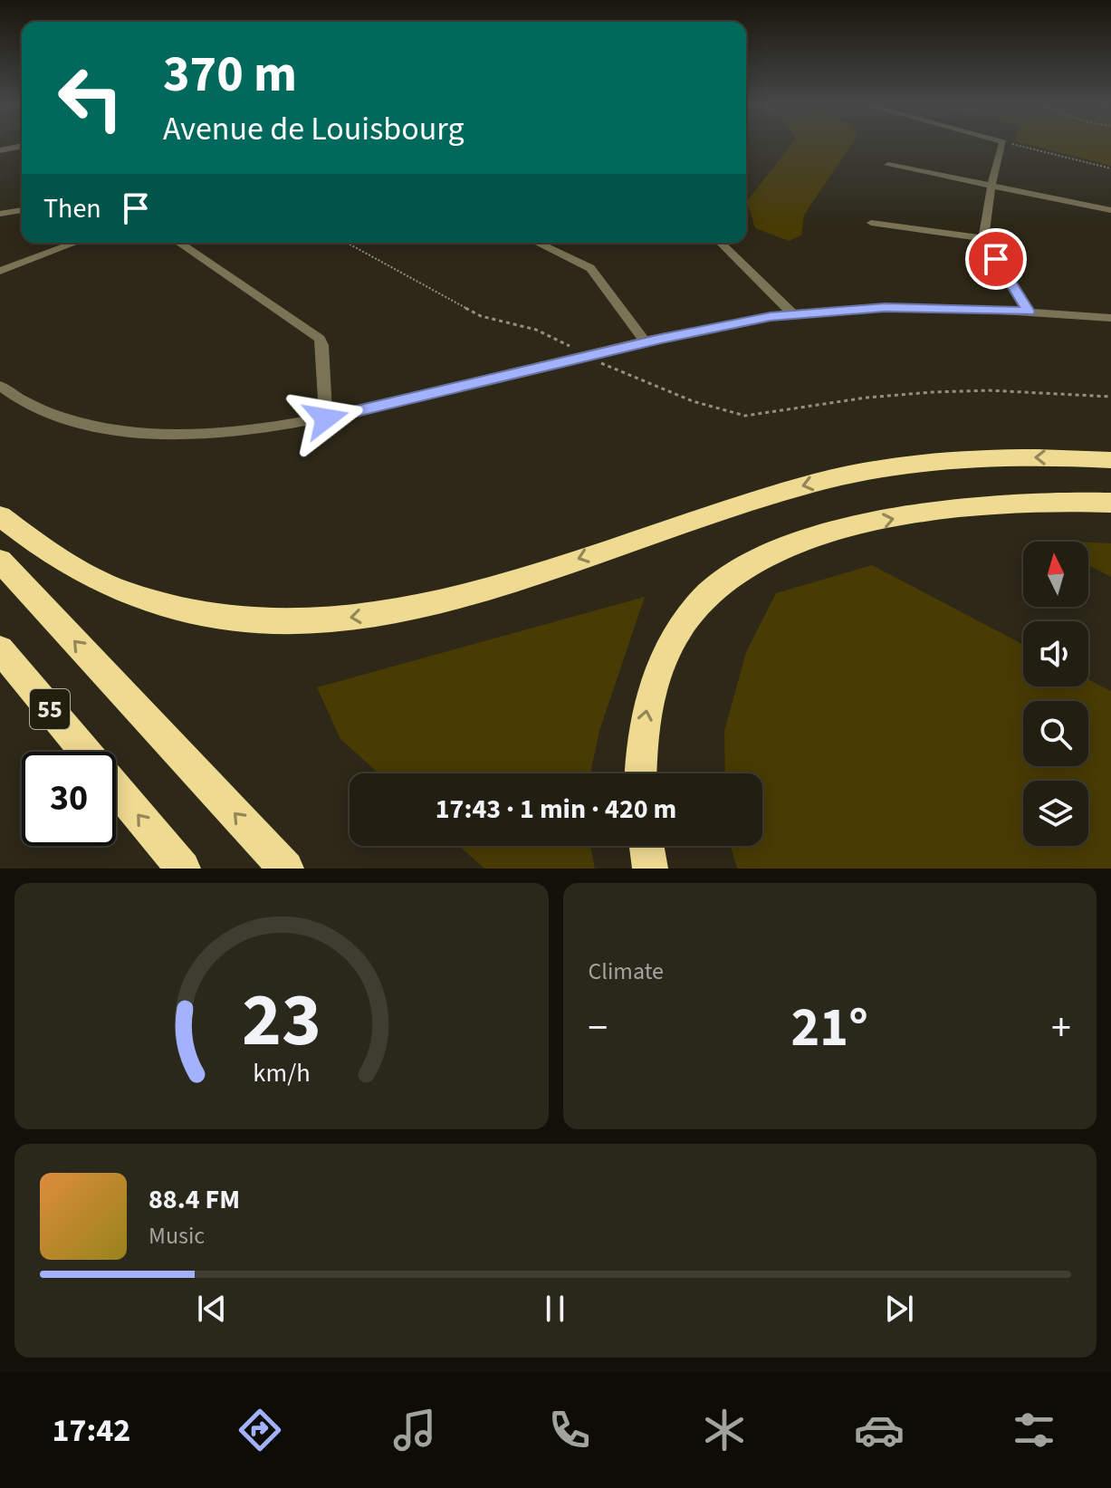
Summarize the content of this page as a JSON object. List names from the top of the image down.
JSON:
{
  "streets": {
    "highway": ["55"]
  },
  "north": "top",
  "page": {
    "turn": ["370 m", "Avenue de Louisbourg"],
    "then": "Then",
    "limit": "30",
    "trip": "17:43 · 1 min · 420 m",
    "tile": "Climate",
    "heat": ["−", "21°", "+"],
    "song": ["88.4 FM", "Music"],
    "tabs": "17:42",
    "gauge": ["23", "km/h"]
  }
}
